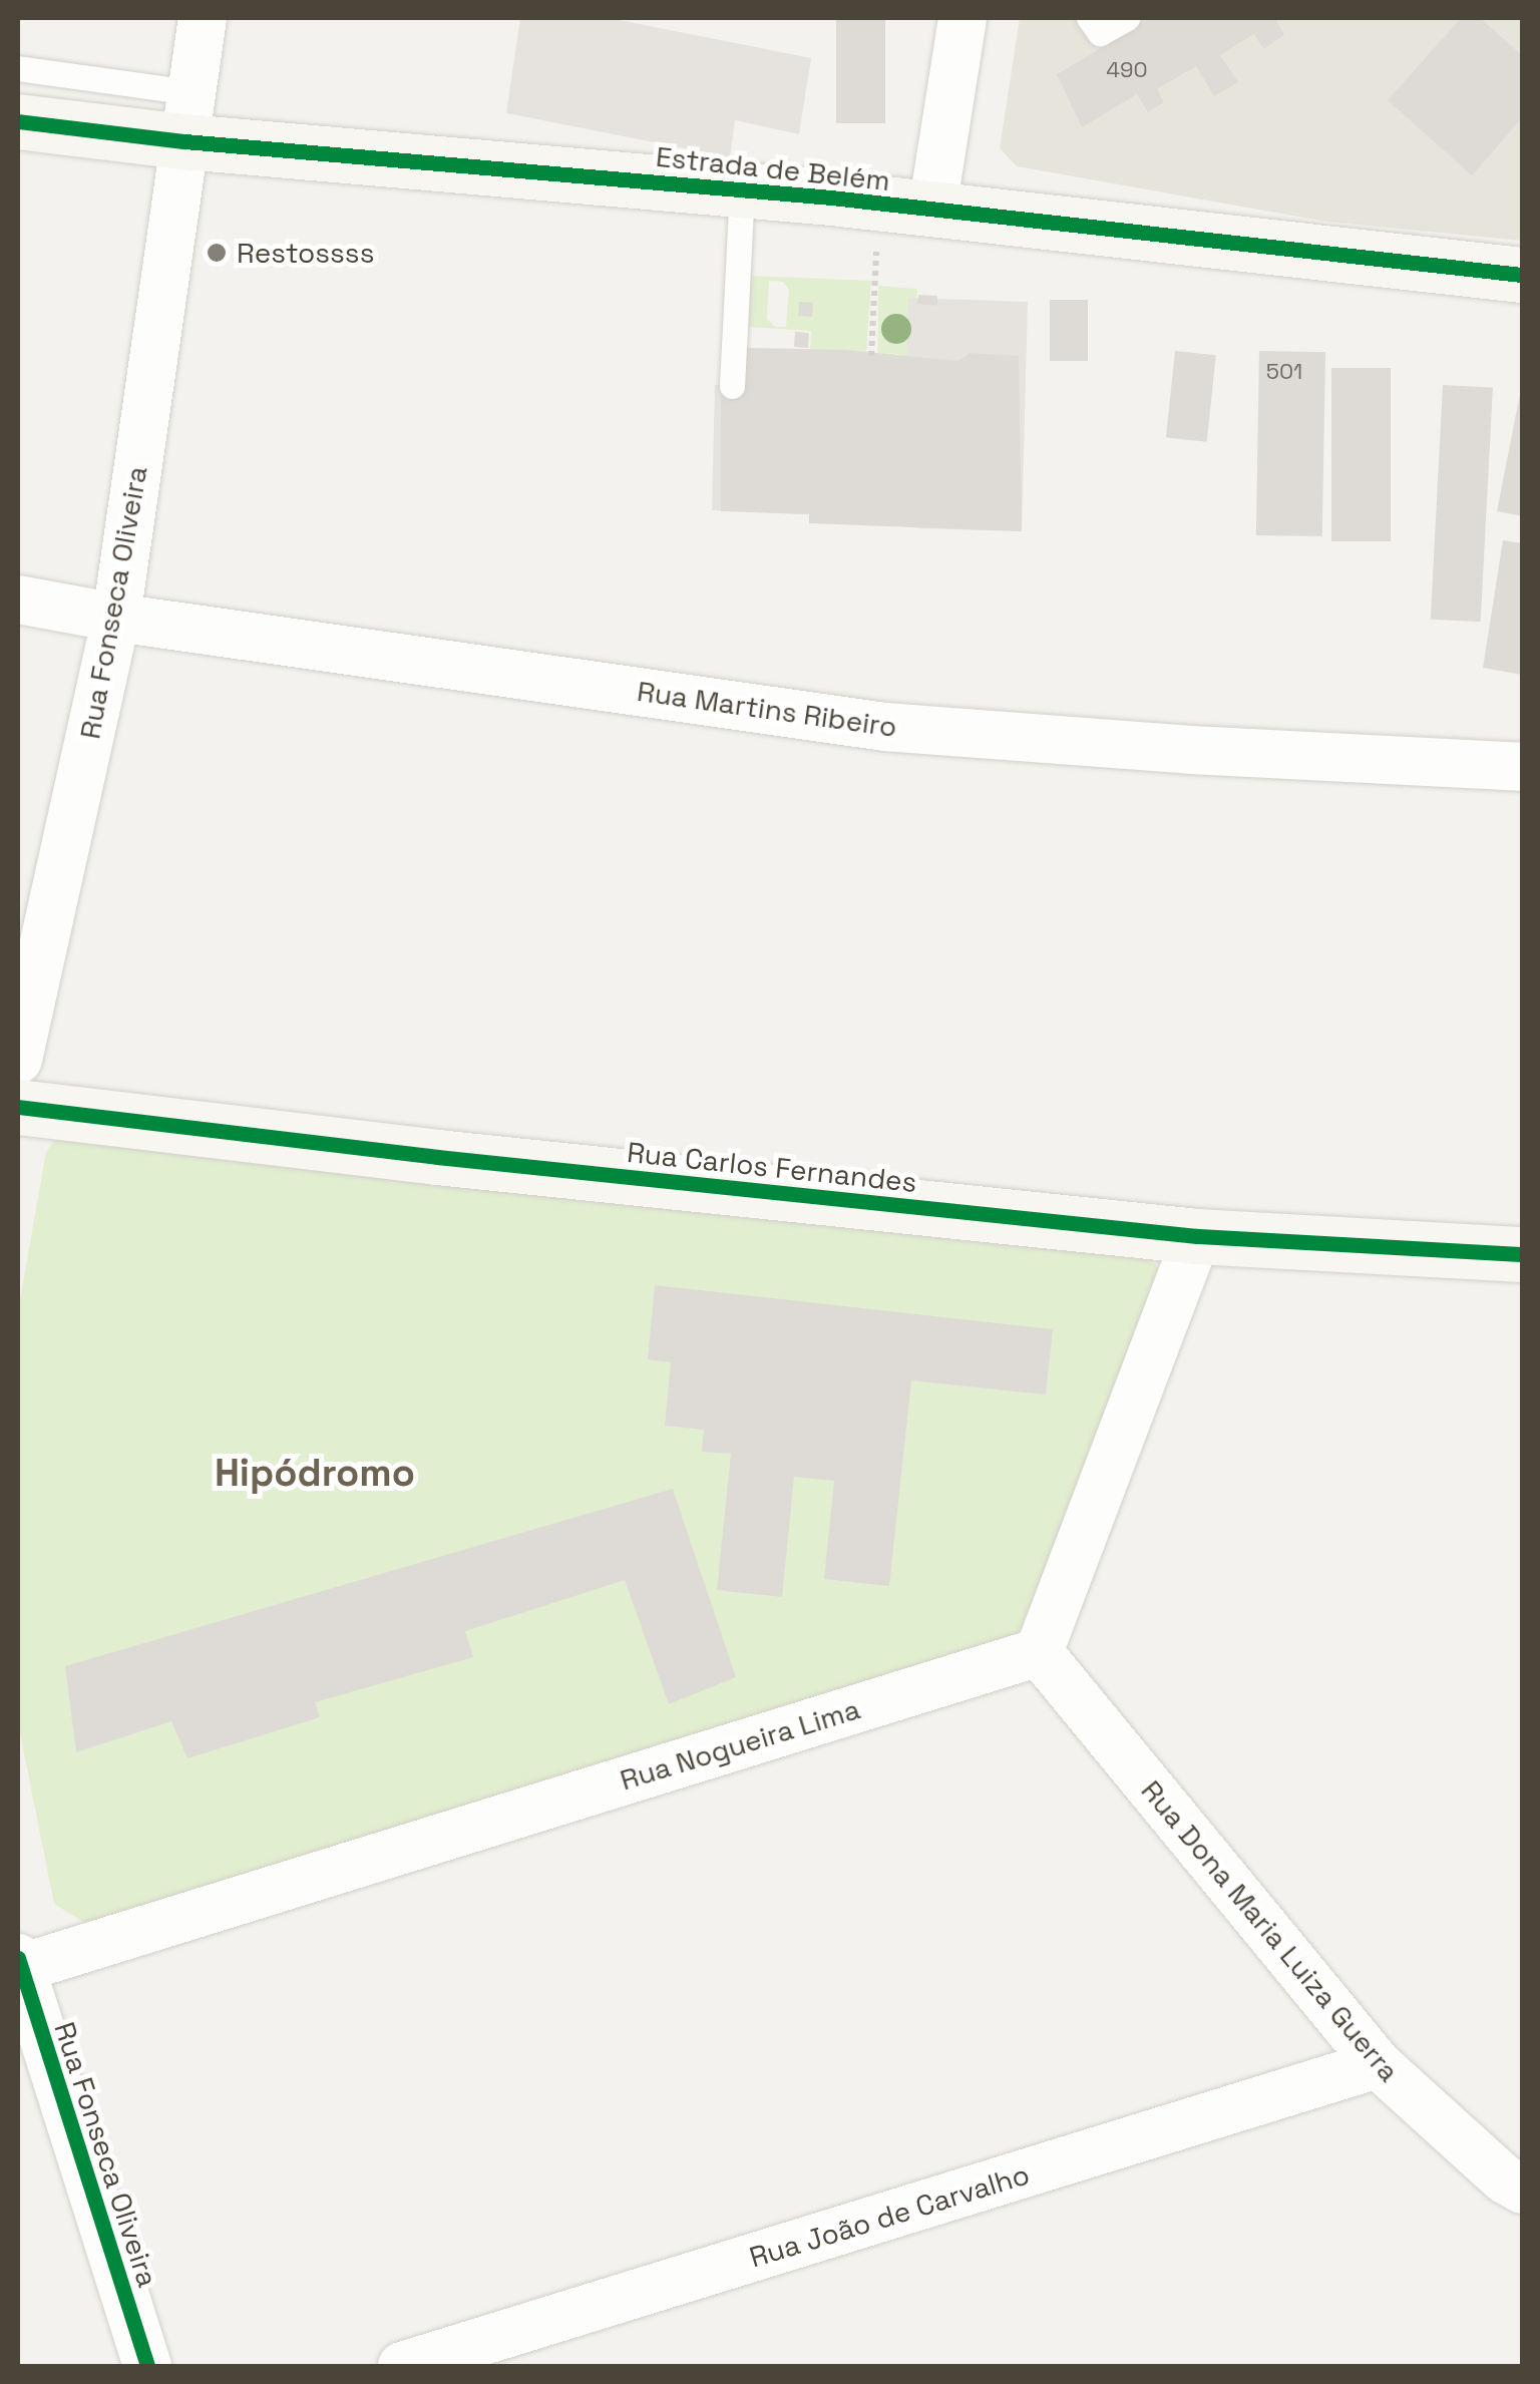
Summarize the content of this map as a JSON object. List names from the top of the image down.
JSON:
{
  "streets": {
    "street": [
      "Estrada de Belém",
      "Rua Fonseca Oliveira",
      "Rua Martins Ribeiro",
      "Rua Carlos Fernandes",
      "Rua Nogueira Lima",
      "Rua Dona Maria Luiza Guerra",
      "Rua João de Carvalho"
    ]
  },
  "crossings": [
    ["Estrada de Belém", "Rua Fonseca Oliveira"],
    ["Rua Fonseca Oliveira", "Rua Martins Ribeiro"],
    ["Rua Fonseca Oliveira", "Rua Nogueira Lima"],
    ["Rua Nogueira Lima", "Rua Dona Maria Luiza Guerra"],
    ["Rua Dona Maria Luiza Guerra", "Rua João de Carvalho"]
  ],
  "districts": ["Hipódromo"],
  "places": ["Restossss"],
  "house_numbers": ["490", "501"]
}
